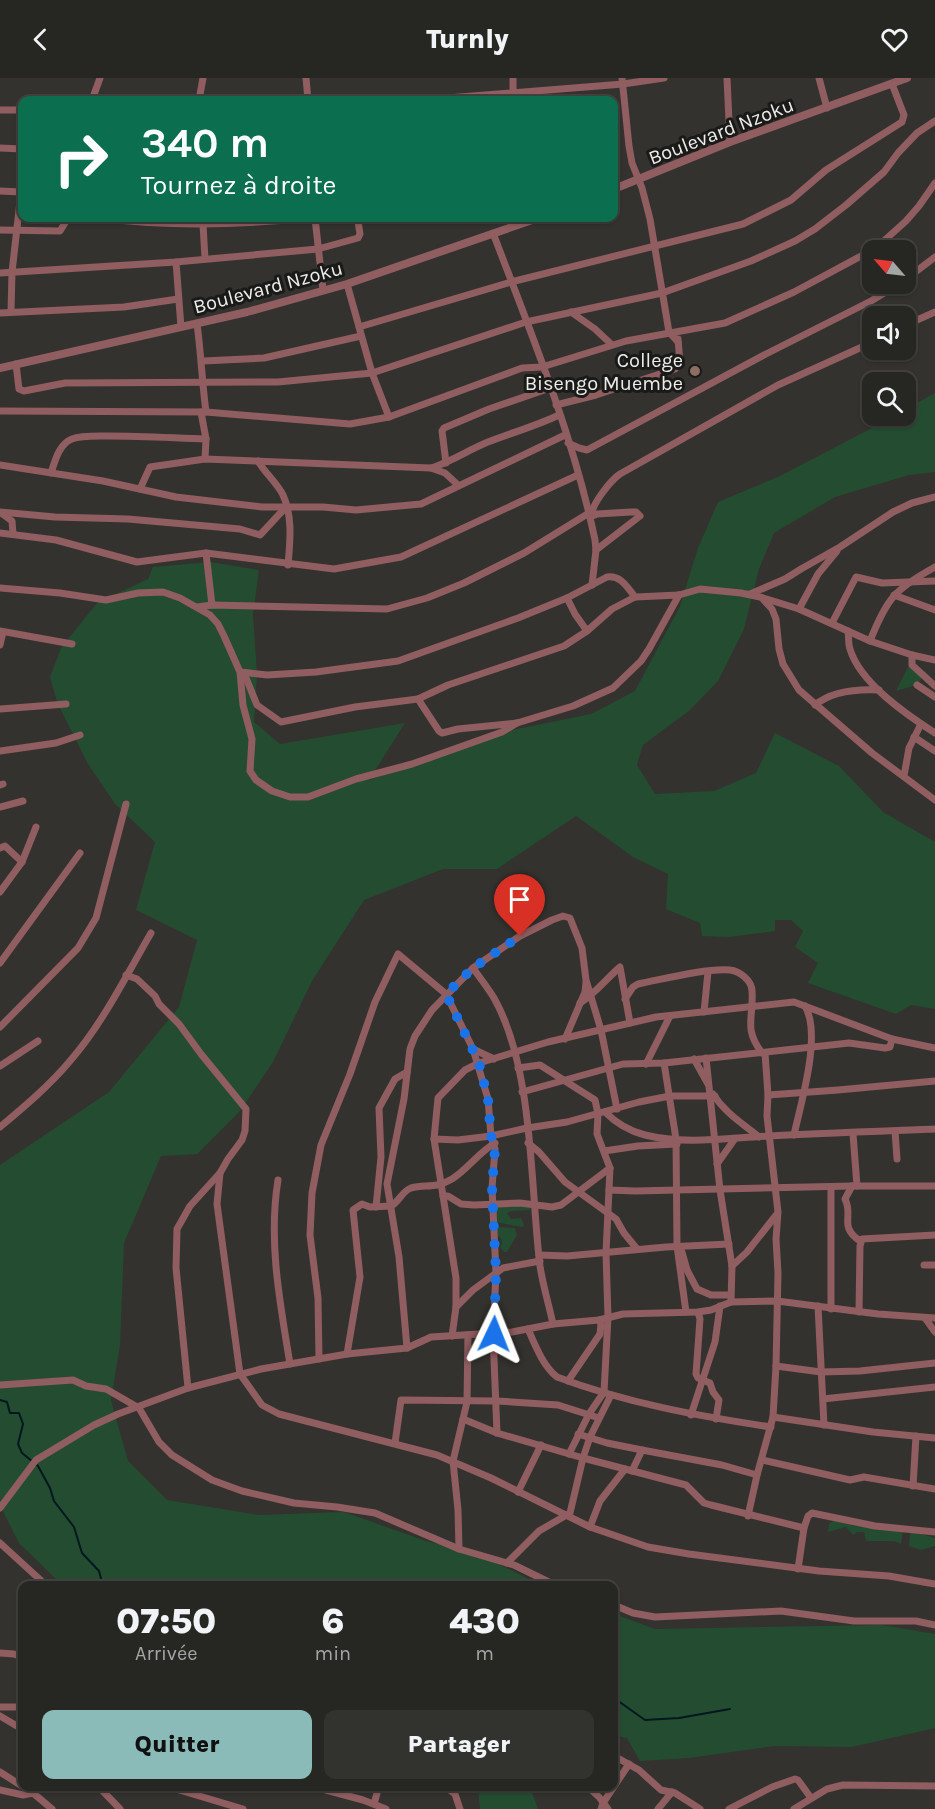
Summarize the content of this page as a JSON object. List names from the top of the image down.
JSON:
{
  "streets": {
    "street": ["Boulevard Nzoku"]
  },
  "places": ["College Bisengo Muembe"],
  "north": "top left",
  "page": {
    "header": "Turnly",
    "turn": ["340 m", "Tournez à droite"],
    "eta": [
      "07:50",
      "Arrivée",
      "6",
      "min",
      "430",
      "m"
    ],
    "buttons": ["Quitter", "Partager"]
  }
}
